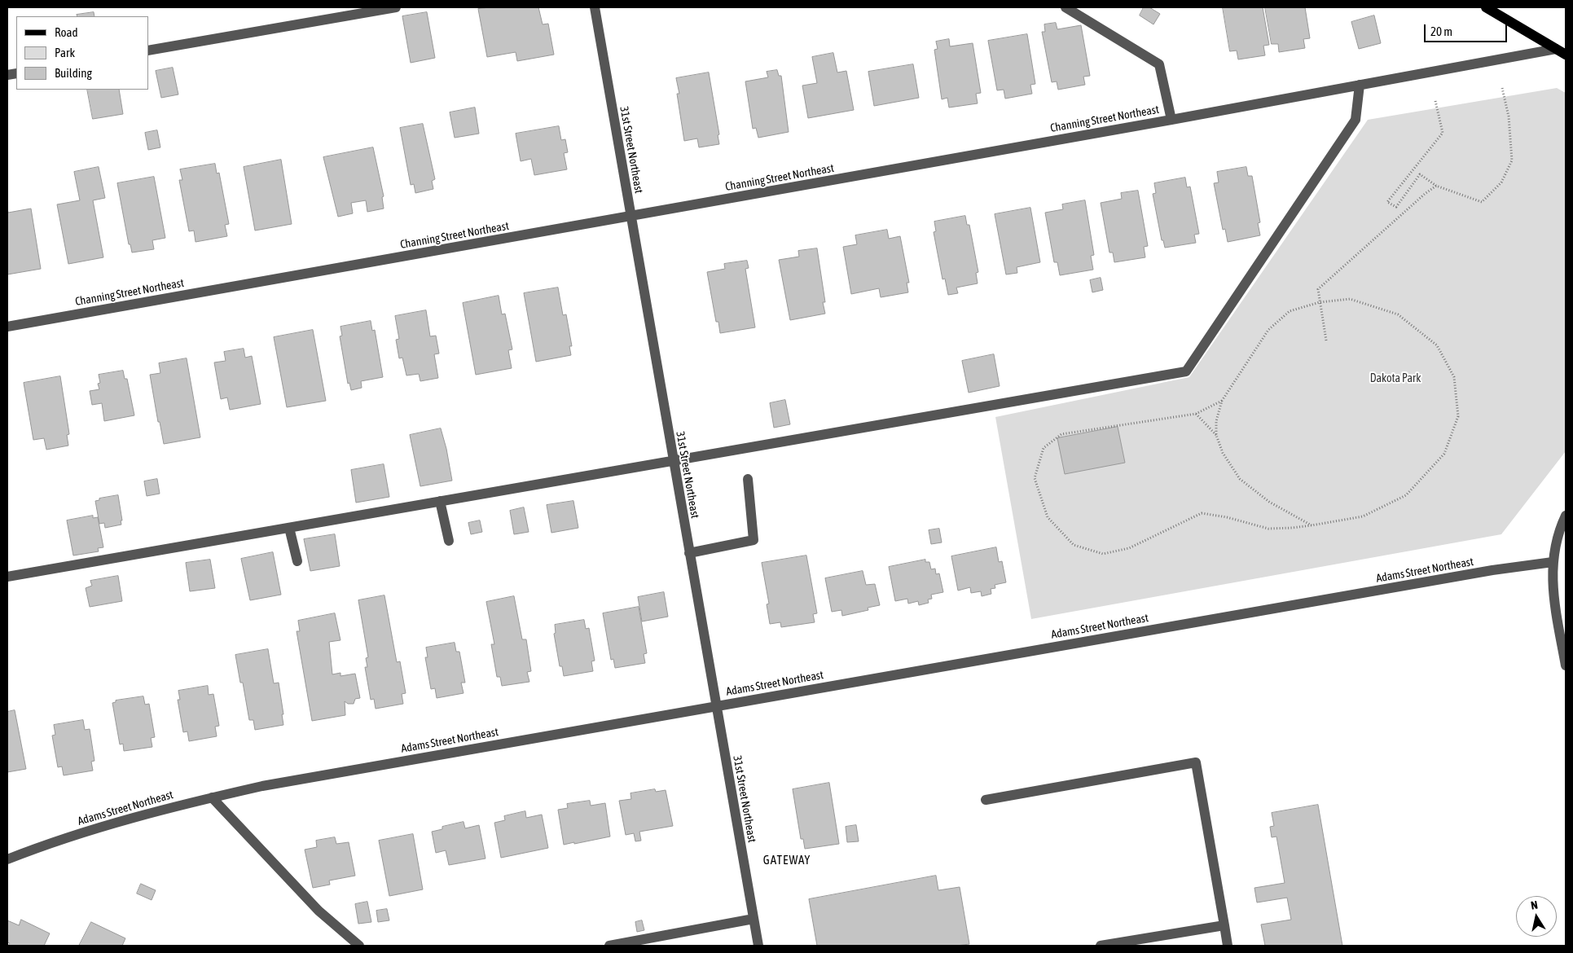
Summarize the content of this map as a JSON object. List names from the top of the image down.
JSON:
{
  "streets": {
    "street": ["Channing Street Northeast", "31st Street Northeast", "Adams Street Northeast"]
  },
  "crossings": [
    ["Channing Street Northeast", "31st Street Northeast"],
    ["31st Street Northeast", "Adams Street Northeast"]
  ],
  "districts": ["GATEWAY"],
  "parks": ["Dakota Park"],
  "legend": ["Road", "Park", "Building"],
  "scale_bar": "20 m",
  "north": "top"
}
